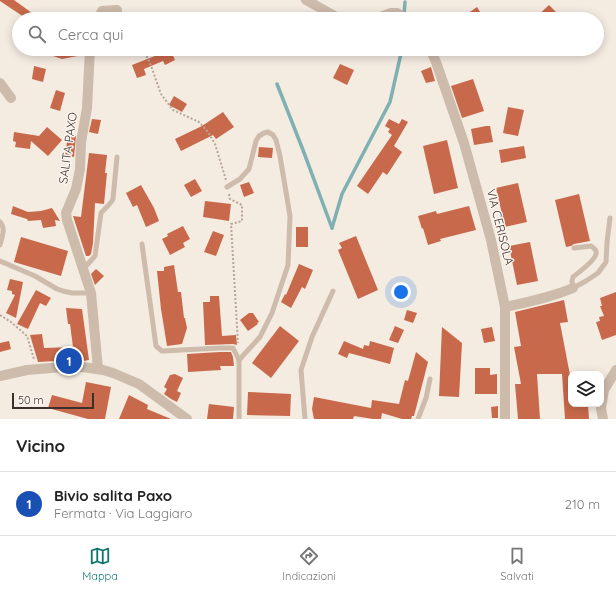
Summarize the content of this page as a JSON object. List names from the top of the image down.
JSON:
{
  "streets": {
    "street": ["SALITA PAXO", "VIA CERISOLA"]
  },
  "scale_bar": "50 m",
  "page": {
    "search": "Cerca qui",
    "pins": "1",
    "scale": "50 m",
    "heading": "Vicino",
    "list": [
      {
        "mark": "1",
        "name": "Bivio salita Paxo",
        "note": "Fermata · Via Laggiaro",
        "value": "210 m"
      }
    ],
    "nav": ["Mappa", "Indicazioni", "Salvati"]
  }
}
